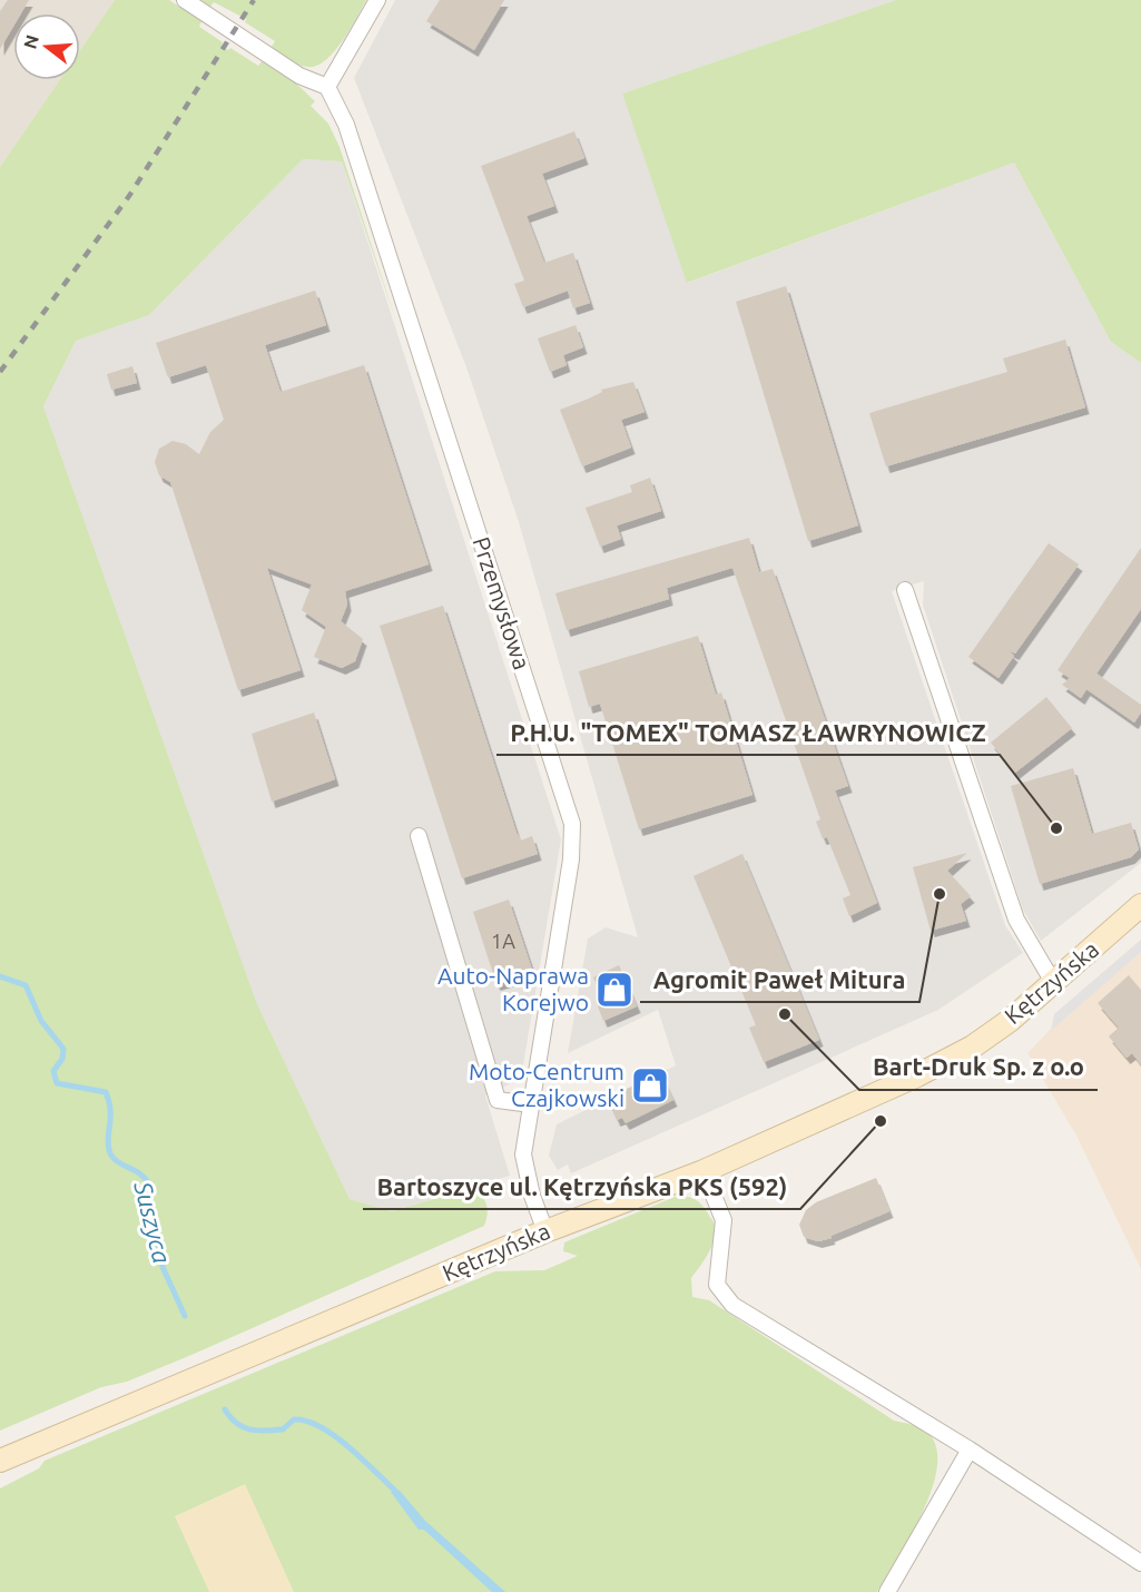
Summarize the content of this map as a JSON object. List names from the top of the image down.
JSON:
{
  "streets": {
    "main road": ["Kętrzyńska"],
    "street": ["Przemysłowa"]
  },
  "crossings": [
    ["Przemysłowa", "Kętrzyńska"]
  ],
  "water": ["Suszyca"],
  "places": {
    "other": [
      "P.H.U. \"TOMEX\" TOMASZ ŁAWRYNOWICZ",
      "Agromit Paweł Mitura",
      "Bart-Druk Sp. z o.o",
      "Bartoszyce ul. Kętrzyńska PKS (592)"
    ],
    "shop": ["Auto-Naprawa Korejwo", "Moto-Centrum Czajkowski"]
  },
  "house_numbers": ["1A"],
  "north": "left"
}
